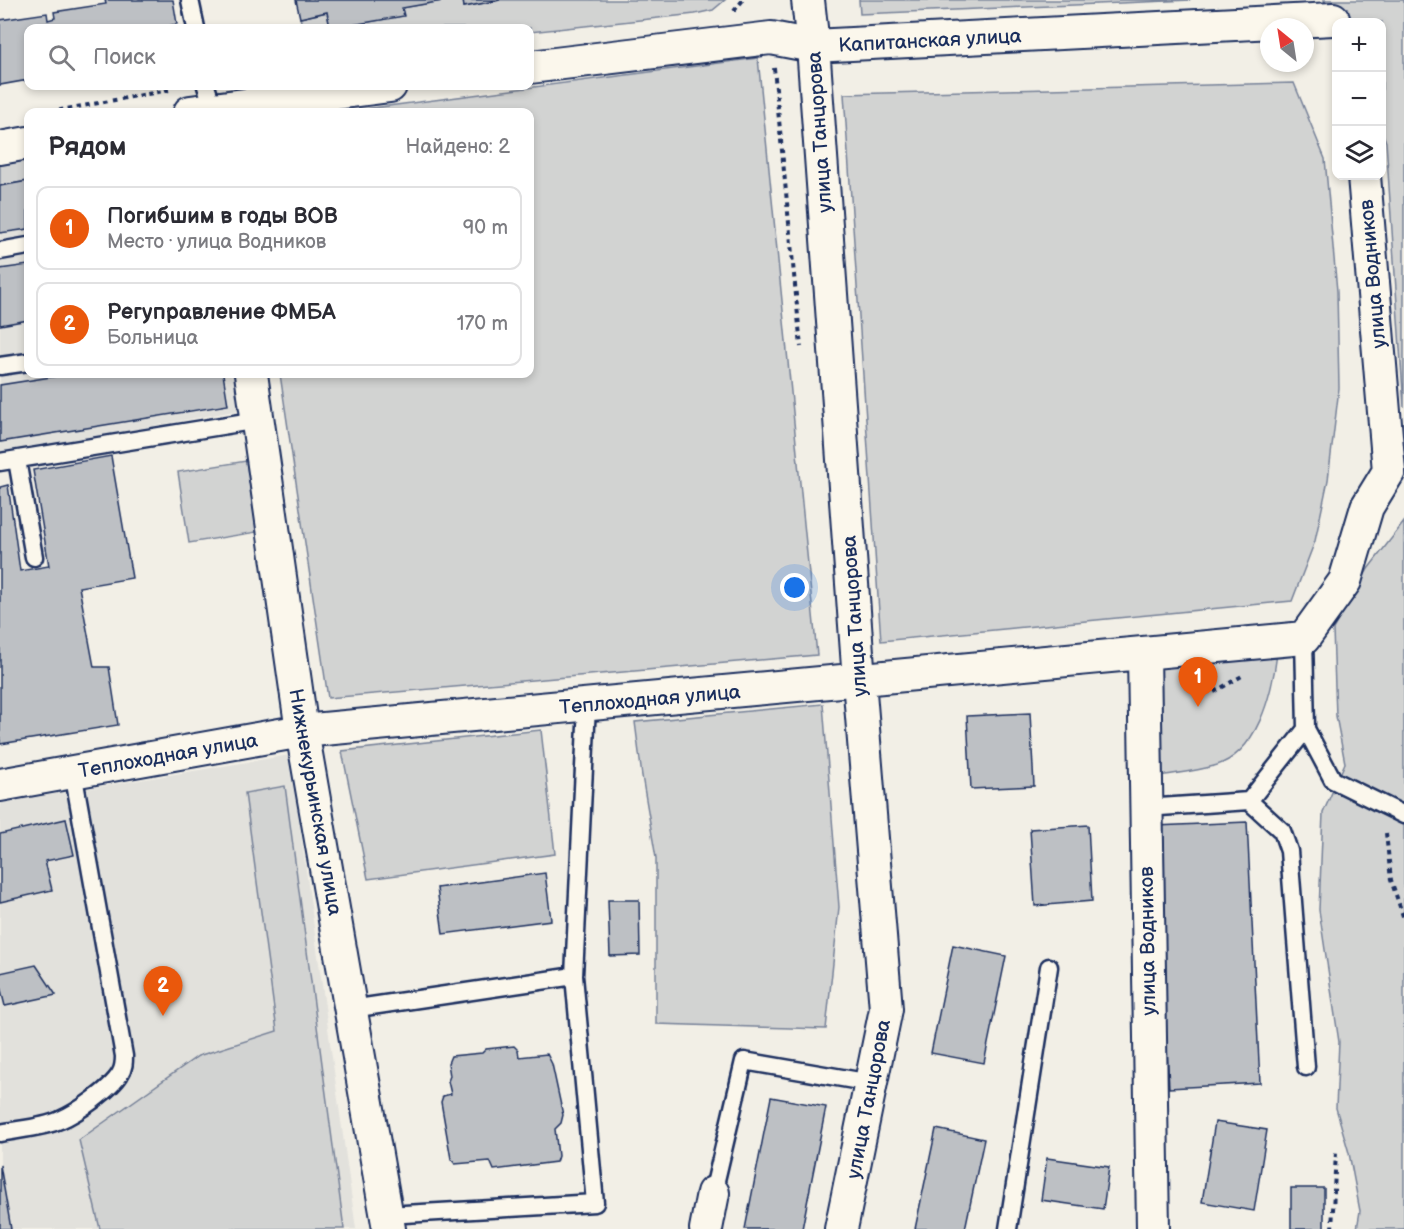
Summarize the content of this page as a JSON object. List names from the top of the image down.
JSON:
{
  "streets": {
    "street": [
      "Капитанская улица",
      "улица Танцорова",
      "улица Водников",
      "Теплоходная улица",
      "Нижнекурьинская улица"
    ]
  },
  "crossings": [
    ["Капитанская улица", "улица Танцорова"],
    ["улица Танцорова", "Теплоходная улица"],
    ["улица Водников", "Теплоходная улица"],
    ["Теплоходная улица", "Нижнекурьинская улица"]
  ],
  "north": "top left",
  "page": {
    "map_buttons": ["+", "−"],
    "search": "Поиск",
    "heading": ["Рядом", "Найдено: 2"],
    "list": [
      {
        "mark": "1",
        "name": "Погибшим в годы ВОВ",
        "note": "Место · улица Водников",
        "value": "90 m"
      },
      {
        "mark": "2",
        "name": "Регуправление ФМБА",
        "note": "Больница",
        "value": "170 m"
      }
    ],
    "pins": ["1", "2"]
  }
}
